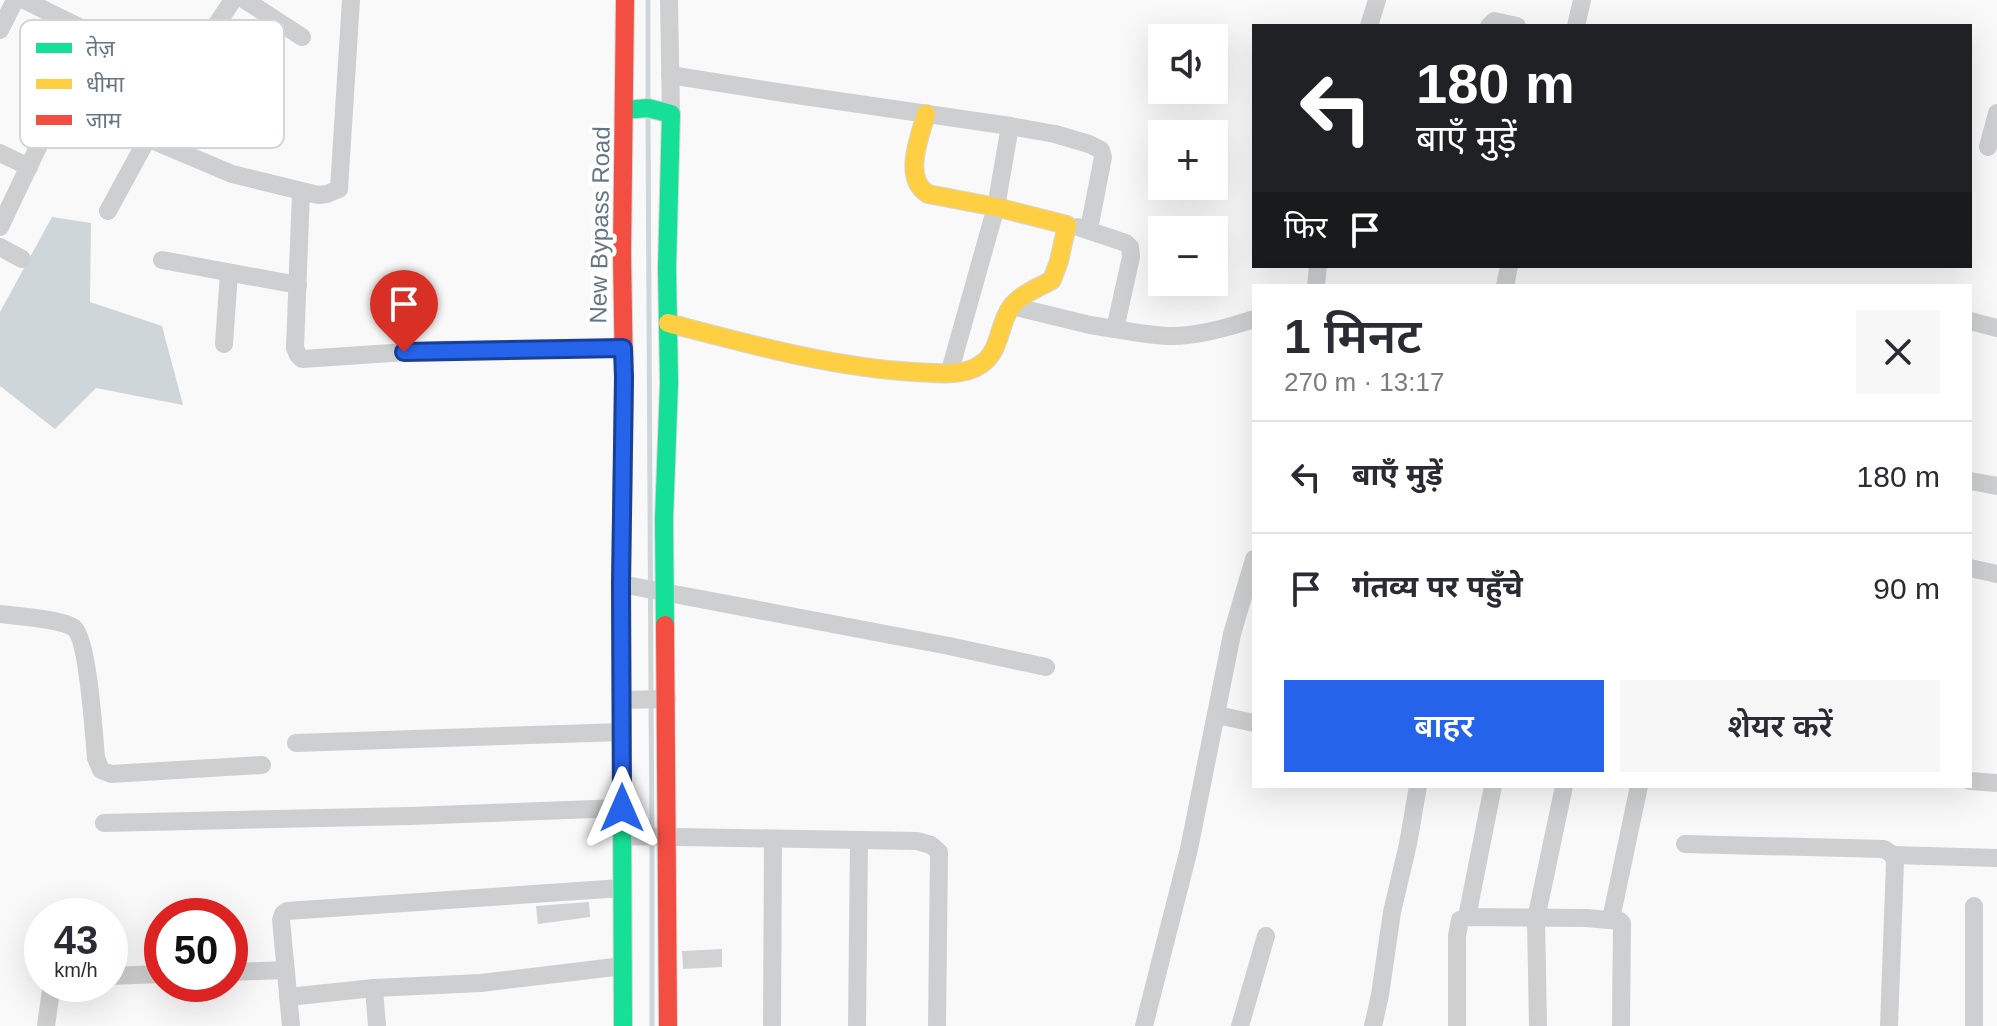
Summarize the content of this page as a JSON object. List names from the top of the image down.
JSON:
{
  "streets": {
    "street": ["New Bypass Road"]
  },
  "legend": ["तेज़", "धीमा", "जाम"],
  "page": {
    "map_buttons": ["+", "−"],
    "turn": ["180 m", "बाएँ मुड़ें"],
    "then": "फिर",
    "heading": ["1 मिनट", "270 m · 13:17"],
    "list": [
      {
        "name": "बाएँ मुड़ें",
        "value": "180 m"
      },
      {
        "name": "गंतव्य पर पहुँचे",
        "value": "90 m"
      }
    ],
    "buttons": ["बाहर", "शेयर करें"],
    "speed": "43 km/h",
    "limit": "50"
  }
}
